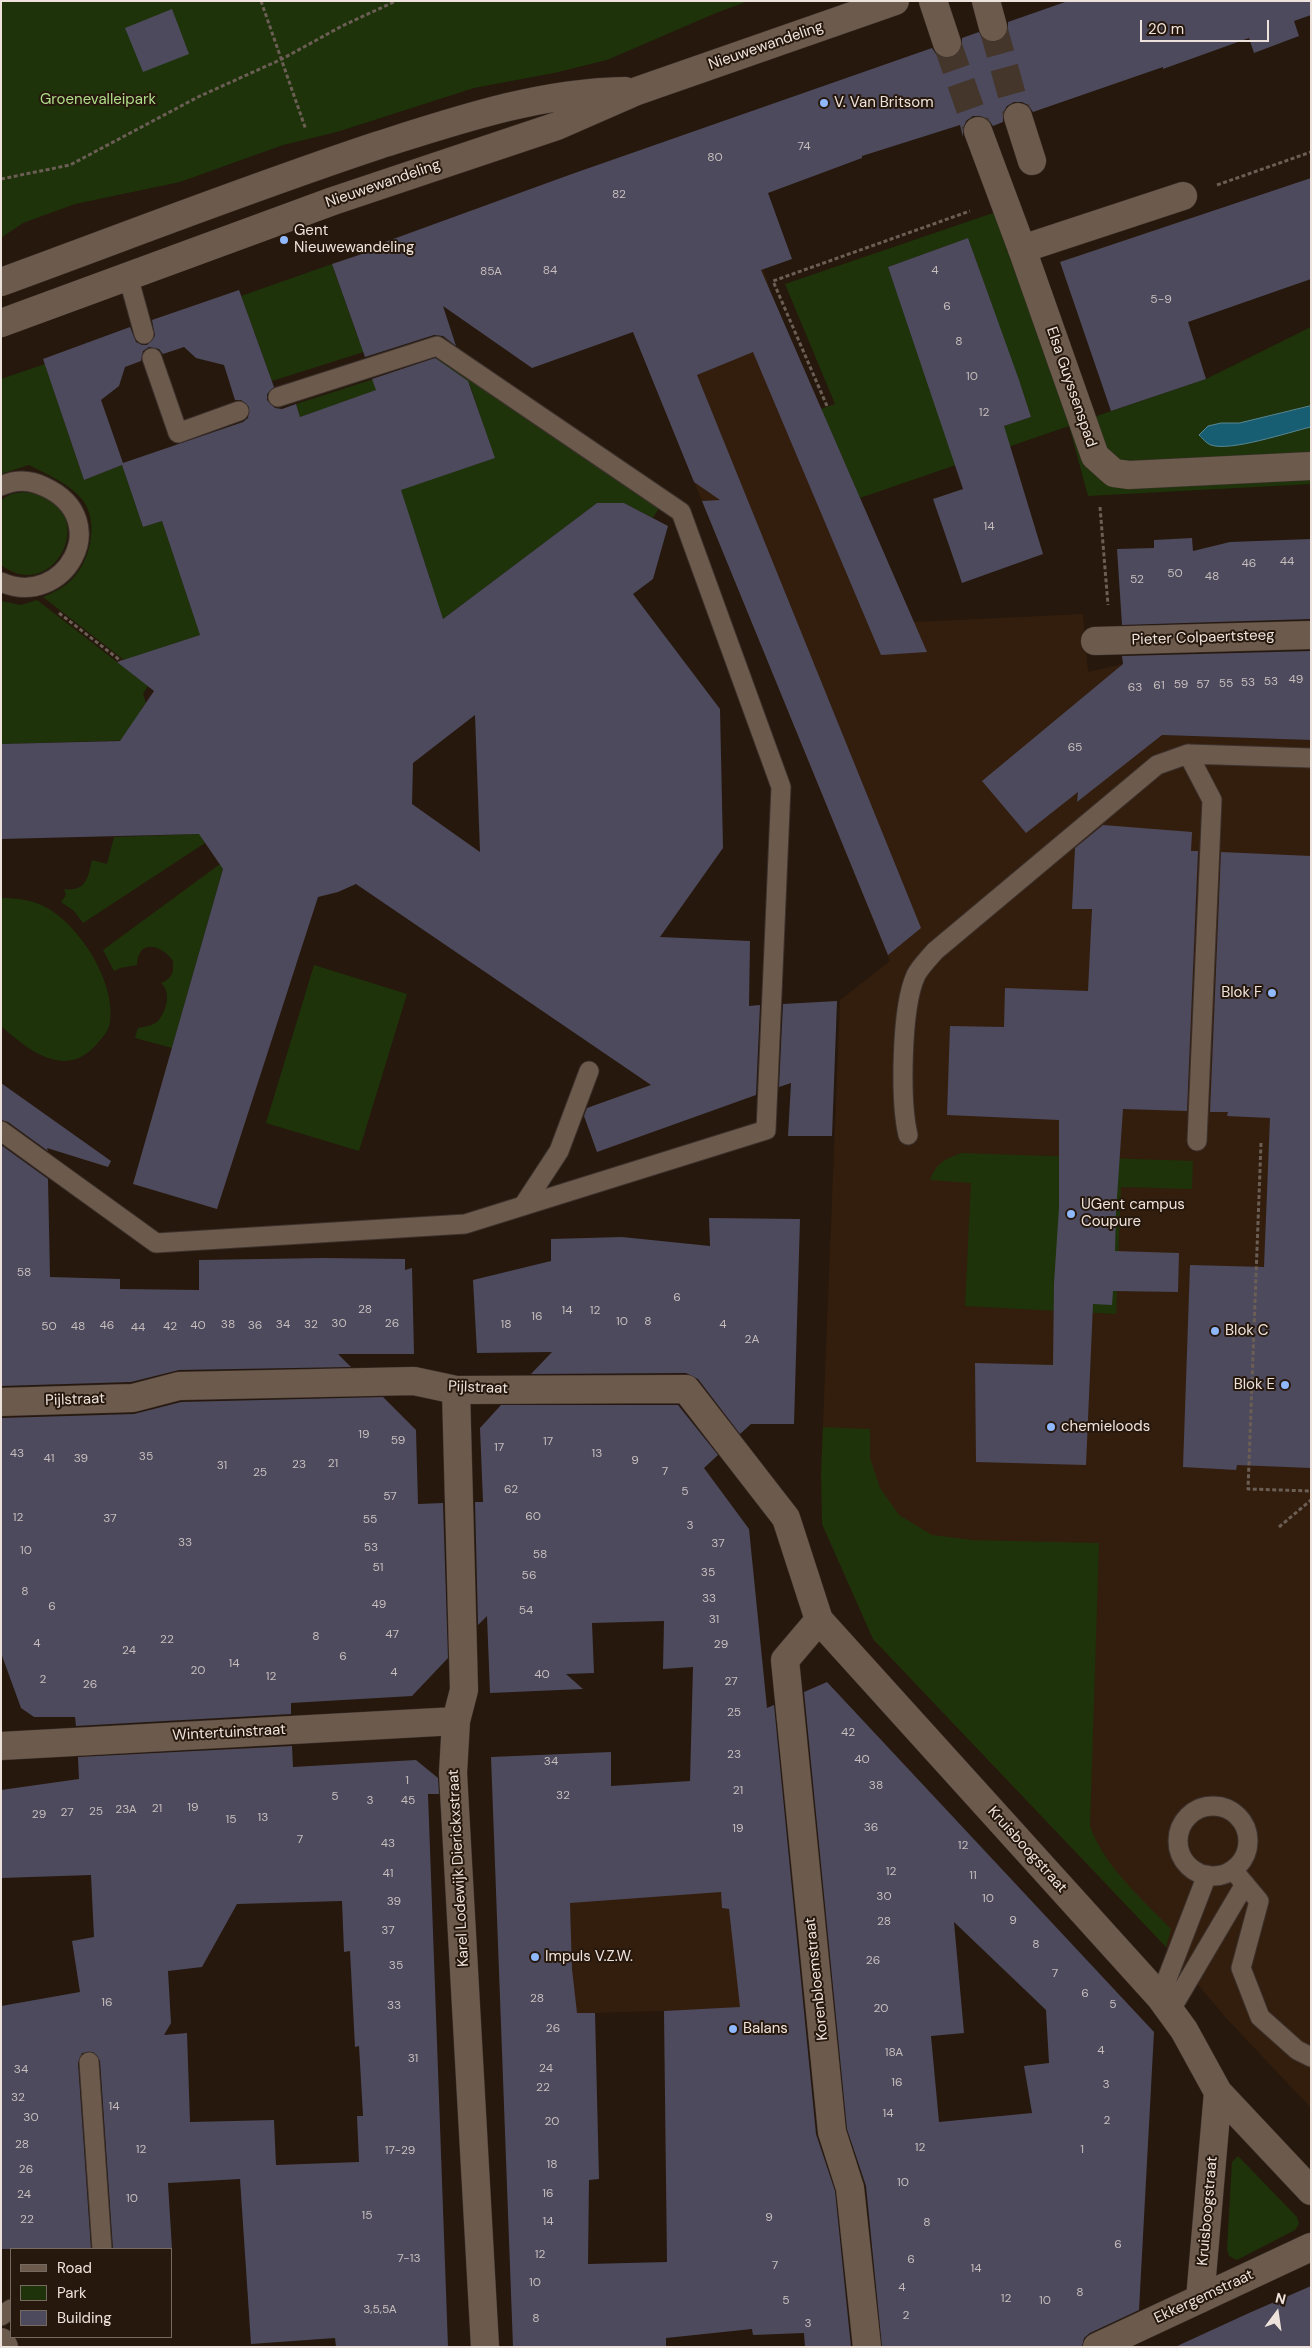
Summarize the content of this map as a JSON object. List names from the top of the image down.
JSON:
{
  "streets": {
    "street": [
      "Nieuwewandeling",
      "Elsa Guyssenspad",
      "Pieter Colpaertsteeg",
      "Pijlstraat",
      "Wintertuinstraat",
      "Kruisboogstraat",
      "Karel Lodewijk Dierickxstraat",
      "Korenbloemstraat",
      "Ekkergemstraat"
    ]
  },
  "crossings": [
    ["Pijlstraat", "Kruisboogstraat"],
    ["Pijlstraat", "Karel Lodewijk Dierickxstraat"],
    ["Pijlstraat", "Korenbloemstraat"],
    ["Wintertuinstraat", "Karel Lodewijk Dierickxstraat"],
    ["Kruisboogstraat", "Korenbloemstraat"],
    ["Kruisboogstraat", "Ekkergemstraat"]
  ],
  "parks": ["Groenevalleipark"],
  "places": [
    "V. Van Britsom",
    "Gent Nieuwewandeling",
    "Blok F",
    "UGent campus Coupure",
    "Blok C",
    "Blok E",
    "chemieloods",
    "Impuls V.Z.W.",
    "Balans"
  ],
  "house_numbers": [
    "74",
    "80",
    "82",
    "84",
    "4",
    "85A",
    "5-9",
    "6",
    "8",
    "10",
    "12",
    "14",
    "44",
    "46",
    "50",
    "48",
    "52",
    "49",
    "53",
    "53",
    "55",
    "59",
    "57",
    "61",
    "63",
    "65",
    "58",
    "6",
    "28",
    "14",
    "12",
    "16",
    "10",
    "8",
    "30",
    "26",
    "38",
    "34",
    "32",
    "18",
    "4",
    "46",
    "40",
    "36",
    "50",
    "48",
    "42",
    "44",
    "2A",
    "19",
    "59",
    "17",
    "17",
    "43",
    "13",
    "35",
    "41",
    "39",
    "9",
    "21",
    "23",
    "31",
    "7",
    "25",
    "62",
    "5",
    "57",
    "60",
    "12",
    "37",
    "55",
    "3",
    "33",
    "37",
    "53",
    "10",
    "58",
    "51",
    "35",
    "56",
    "8",
    "33",
    "49",
    "6",
    "54",
    "31",
    "47",
    "8",
    "22",
    "4",
    "29",
    "24",
    "6",
    "14",
    "20",
    "4",
    "40",
    "12",
    "2",
    "27",
    "26",
    "25",
    "42",
    "23",
    "40",
    "34",
    "1",
    "38",
    "21",
    "32",
    "5",
    "3",
    "45",
    "19",
    "21",
    "23A",
    "25",
    "27",
    "29",
    "13",
    "15",
    "36",
    "19",
    "7",
    "43",
    "12",
    "12",
    "41",
    "11",
    "30",
    "10",
    "39",
    "9",
    "28",
    "37",
    "8",
    "26",
    "35",
    "7",
    "6",
    "28",
    "16",
    "5",
    "33",
    "20",
    "26",
    "4",
    "18A",
    "31",
    "24",
    "34",
    "16",
    "3",
    "22",
    "32",
    "14",
    "14",
    "30",
    "2",
    "20",
    "28",
    "12",
    "12",
    "1",
    "17-29",
    "18",
    "26",
    "10",
    "16",
    "24",
    "10",
    "15",
    "9",
    "22",
    "14",
    "8",
    "6",
    "12",
    "7-13",
    "6",
    "7",
    "14",
    "10",
    "4",
    "8",
    "12",
    "5",
    "10",
    "3,5,5A",
    "2",
    "8",
    "3"
  ],
  "legend": ["Road", "Park", "Building"],
  "scale_bar": "20 m",
  "north": "top"
}
